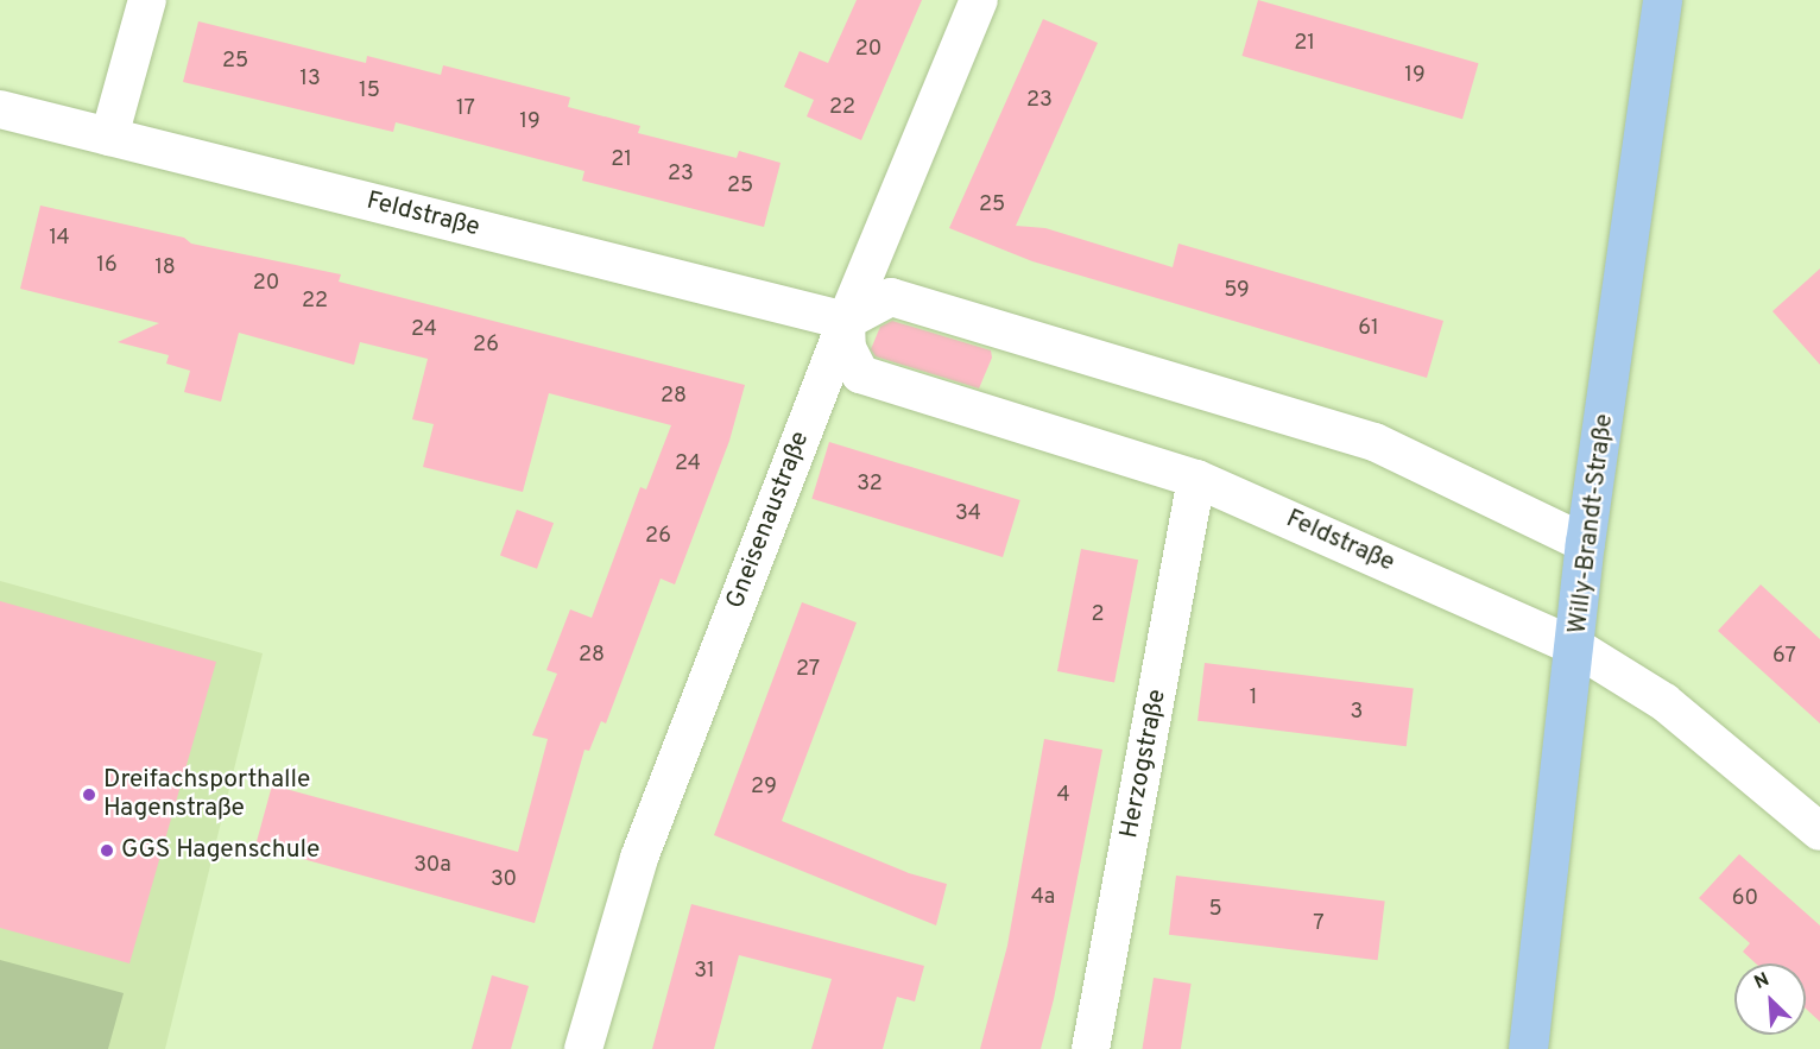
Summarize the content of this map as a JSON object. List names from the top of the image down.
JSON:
{
  "streets": {
    "main road": ["Willy-Brandt-Straße"],
    "street": ["Feldstraße", "Gneisenaustraße", "Herzogstraße"]
  },
  "crossings": [
    ["Feldstraße", "Gneisenaustraße"],
    ["Feldstraße", "Willy-Brandt-Straße"],
    ["Feldstraße", "Herzogstraße"]
  ],
  "places": ["Dreifachsporthalle Hagenstraße", "GGS Hagenschule"],
  "house_numbers": [
    "21",
    "20",
    "25",
    "19",
    "13",
    "15",
    "23",
    "22",
    "17",
    "19",
    "21",
    "23",
    "25",
    "25",
    "14",
    "16",
    "18",
    "20",
    "59",
    "22",
    "61",
    "24",
    "26",
    "28",
    "24",
    "32",
    "34",
    "26",
    "2",
    "28",
    "67",
    "27",
    "1",
    "3",
    "29",
    "4",
    "30a",
    "30",
    "4a",
    "60",
    "5",
    "7",
    "31"
  ],
  "north": "top left"
}
